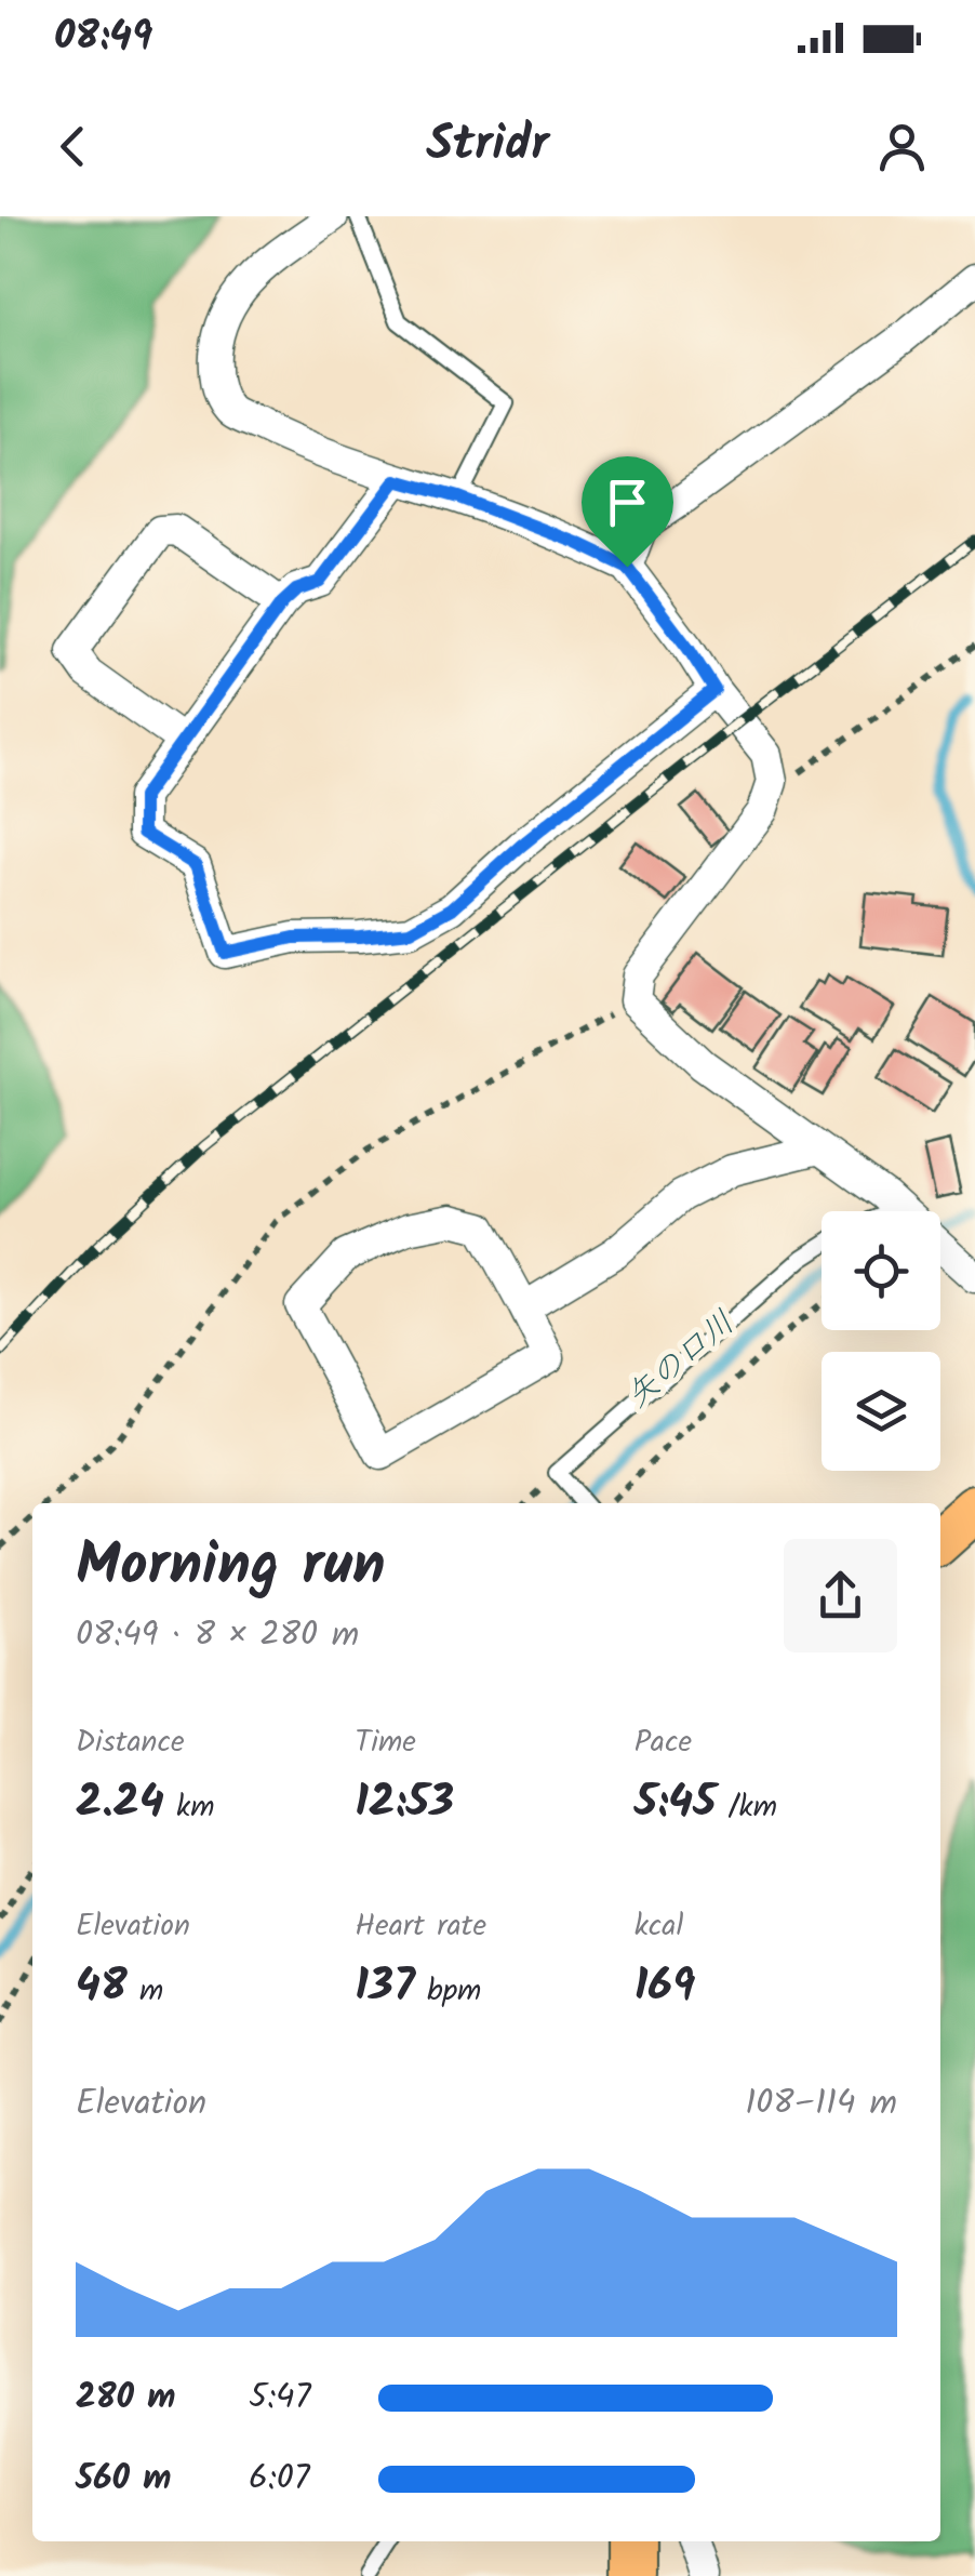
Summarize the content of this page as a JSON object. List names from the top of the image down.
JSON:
{
  "water": ["矢の口川"],
  "page": {
    "status": "08:49",
    "header": "Stridr",
    "heading": ["Morning run", "08:49 · 8 × 280 m"],
    "stats": [
      ["Distance", "2.24 km"],
      ["Time", "12:53"],
      ["Pace", "5:45 /km"],
      ["Elevation", "48 m"],
      ["Heart rate", "137 bpm"],
      ["kcal", "169"]
    ],
    "chart": ["Elevation", "108–114 m"],
    "list": [
      {
        "name": "280 m",
        "note": "5:47"
      },
      {
        "name": "560 m",
        "note": "6:07"
      }
    ]
  }
}
